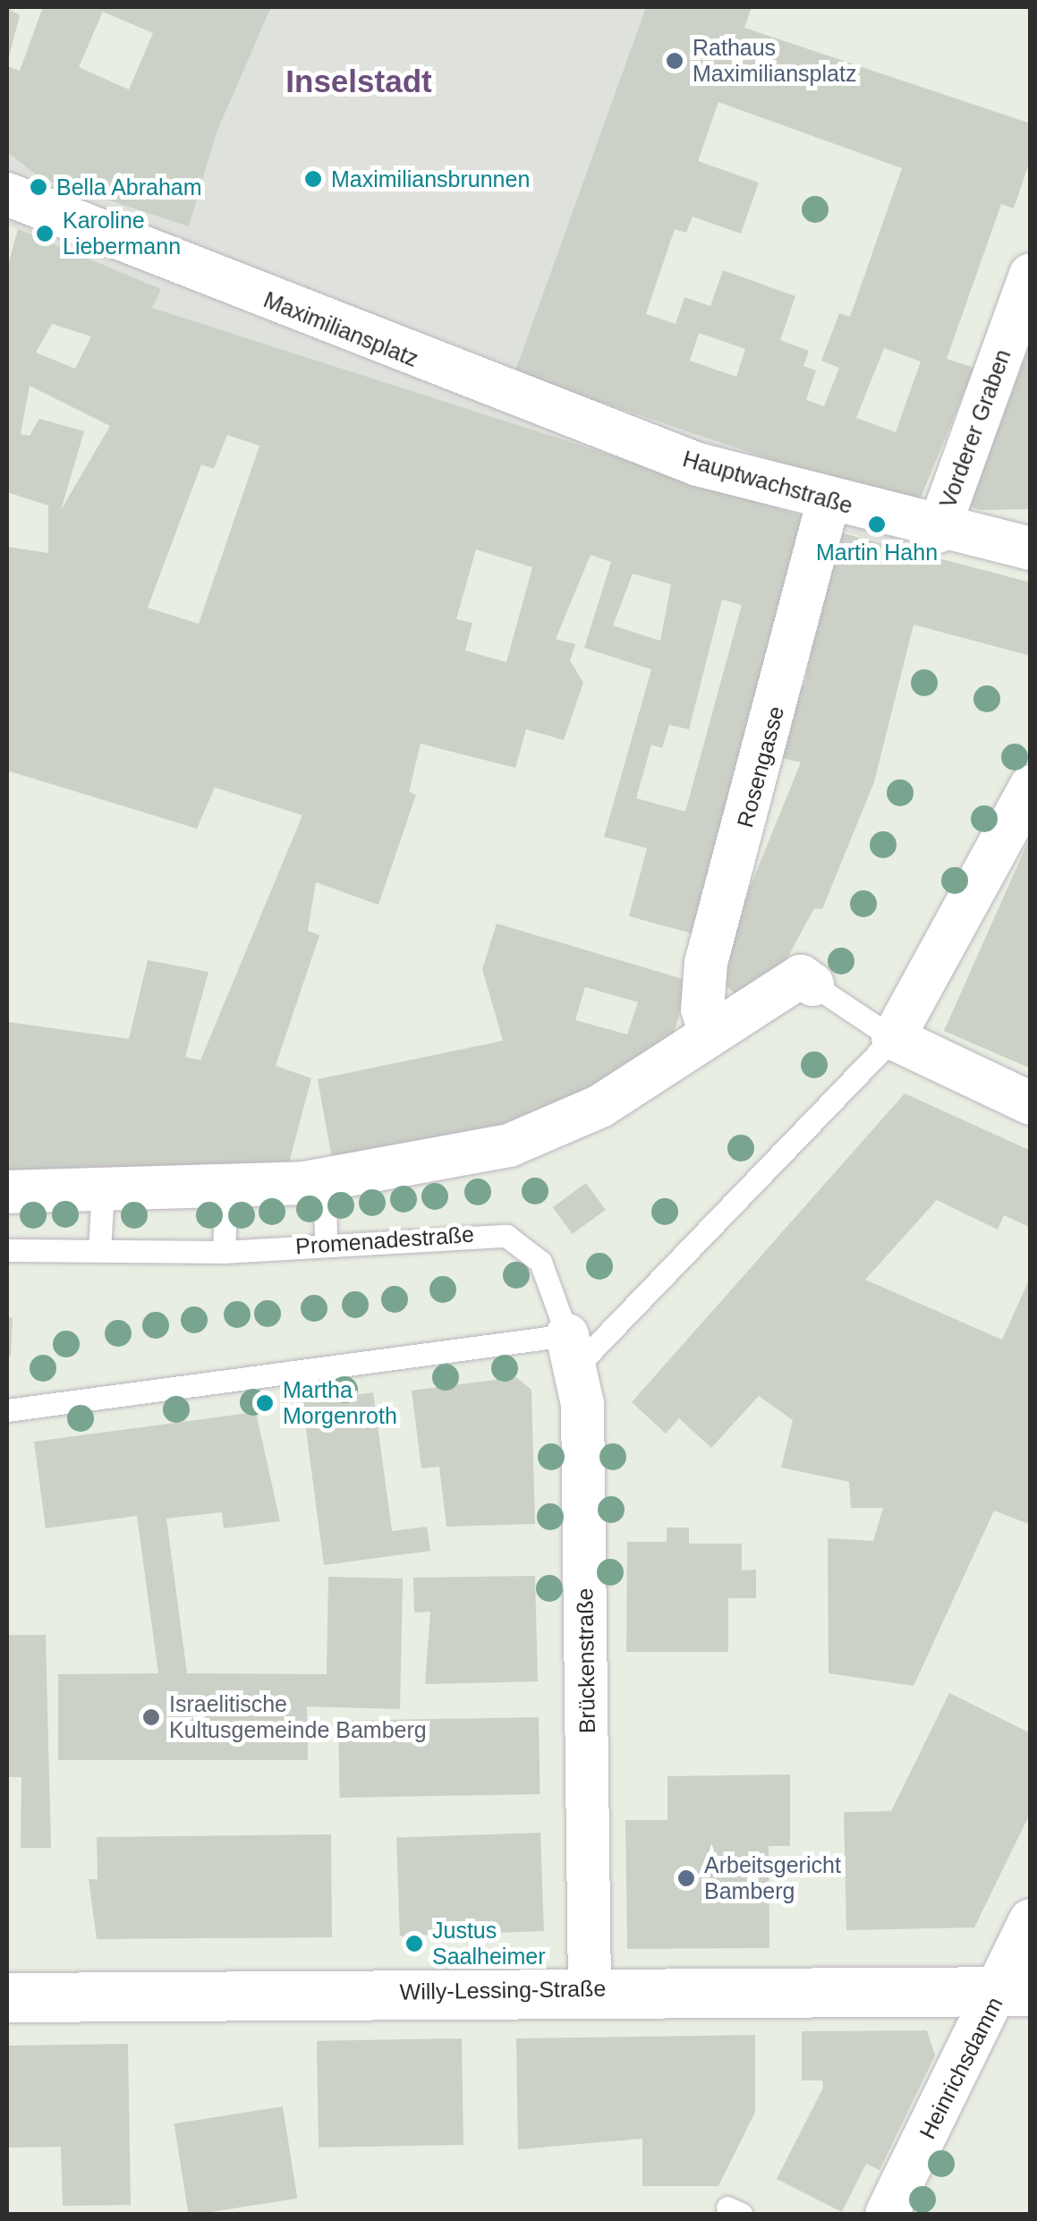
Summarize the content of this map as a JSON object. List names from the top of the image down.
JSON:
{
  "streets": {
    "street": [
      "Maximiliansplatz",
      "Vorderer Graben",
      "Hauptwachstraße",
      "Rosengasse",
      "Brückenstraße",
      "Willy-Lessing-Straße",
      "Heinrichsdamm"
    ],
    "lane": ["Promenadestraße"]
  },
  "crossings": [
    ["Maximiliansplatz", "Hauptwachstraße"],
    ["Vorderer Graben", "Hauptwachstraße"],
    ["Hauptwachstraße", "Rosengasse"],
    ["Promenadestraße", "Brückenstraße"],
    ["Brückenstraße", "Willy-Lessing-Straße"],
    ["Willy-Lessing-Straße", "Heinrichsdamm"]
  ],
  "districts": ["Inselstadt"],
  "places": [
    "Rathaus Maximiliansplatz",
    "Maximiliansbrunnen",
    "Bella Abraham",
    "Karoline Liebermann",
    "Martin Hahn",
    "Martha Morgenroth",
    "Israelitische Kultusgemeinde Bamberg",
    "Arbeitsgericht Bamberg",
    "Justus Saalheimer"
  ]
}
